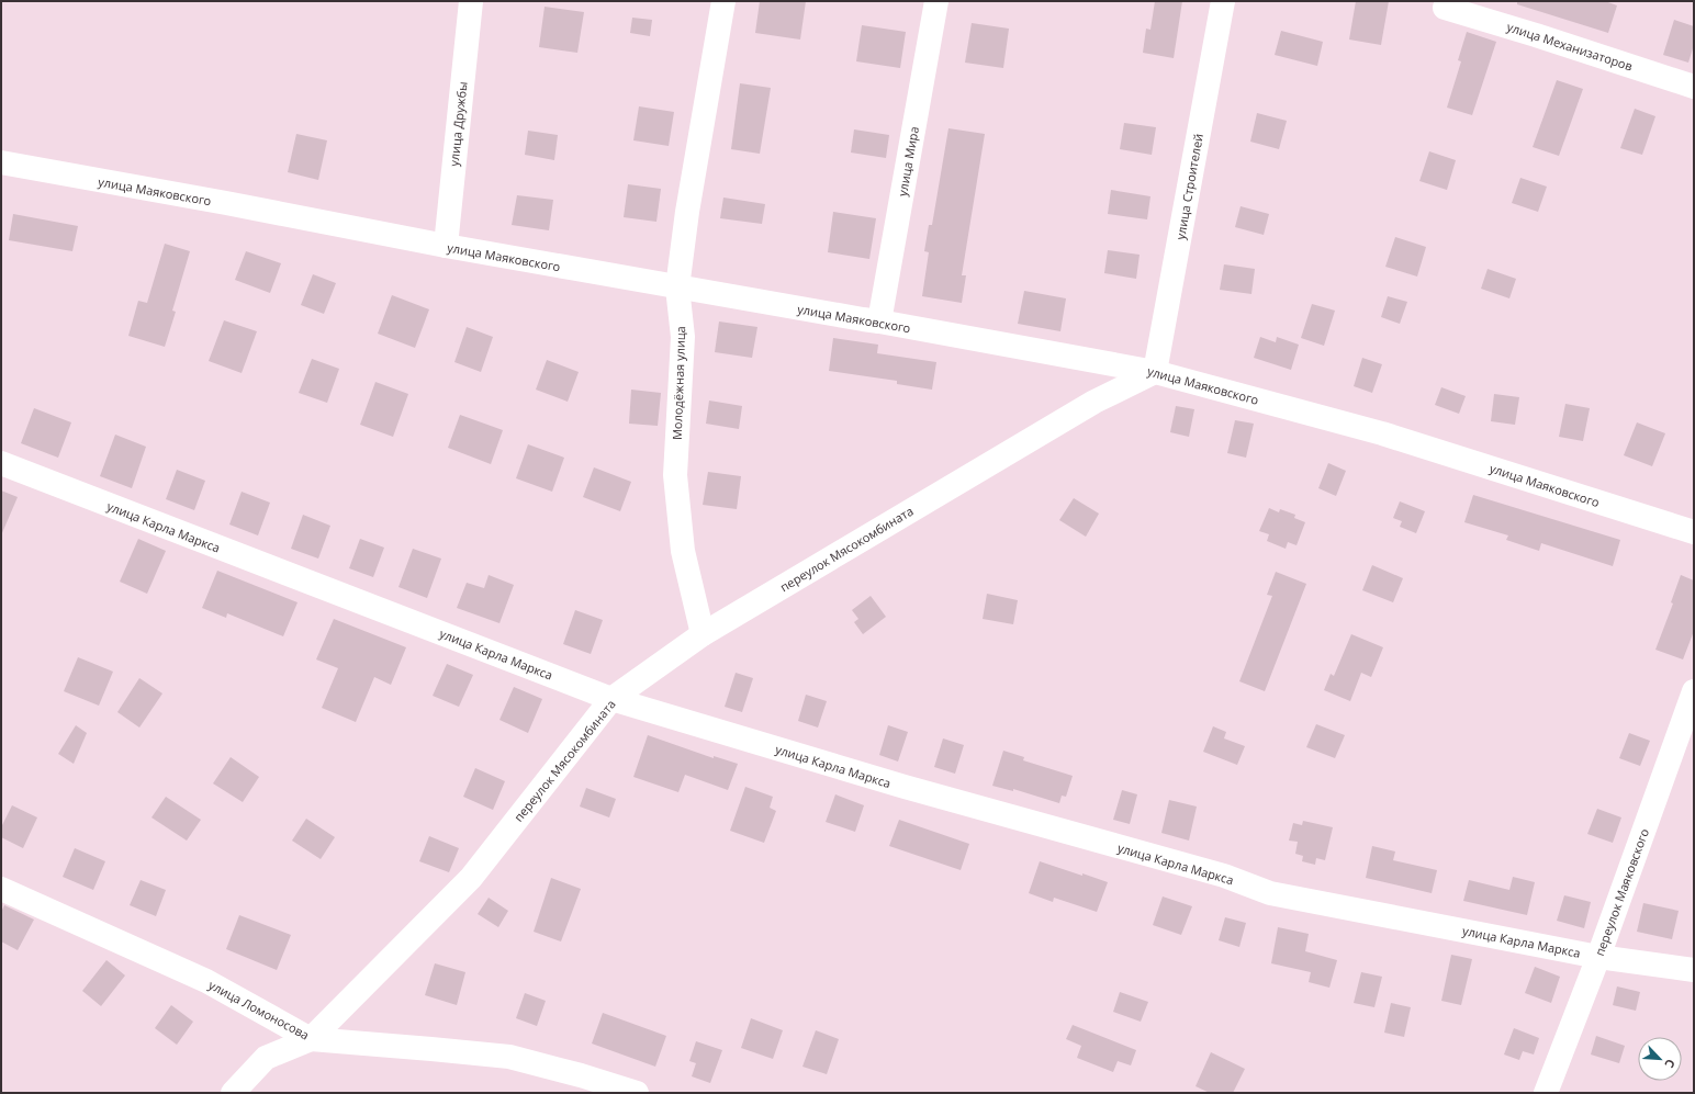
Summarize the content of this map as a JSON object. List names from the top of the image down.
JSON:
{
  "streets": {
    "street": [
      "улица Механизаторов",
      "улица Дружбы",
      "улица Мира",
      "улица Строителей",
      "улица Маяковского",
      "Молодёжная улица",
      "улица Карла Маркса",
      "переулок Мясокомбината",
      "переулок Маяковского",
      "улица Ломоносова"
    ]
  },
  "crossings": [
    ["улица Дружбы", "улица Маяковского"],
    ["улица Мира", "улица Маяковского"],
    ["улица Строителей", "улица Маяковского"],
    ["улица Строителей", "переулок Мясокомбината"],
    ["улица Маяковского", "Молодёжная улица"],
    ["улица Маяковского", "переулок Мясокомбината"],
    ["Молодёжная улица", "переулок Мясокомбината"],
    ["улица Карла Маркса", "переулок Мясокомбината"],
    ["улица Карла Маркса", "переулок Маяковского"],
    ["переулок Мясокомбината", "улица Ломоносова"]
  ],
  "north": "bottom right"
}
